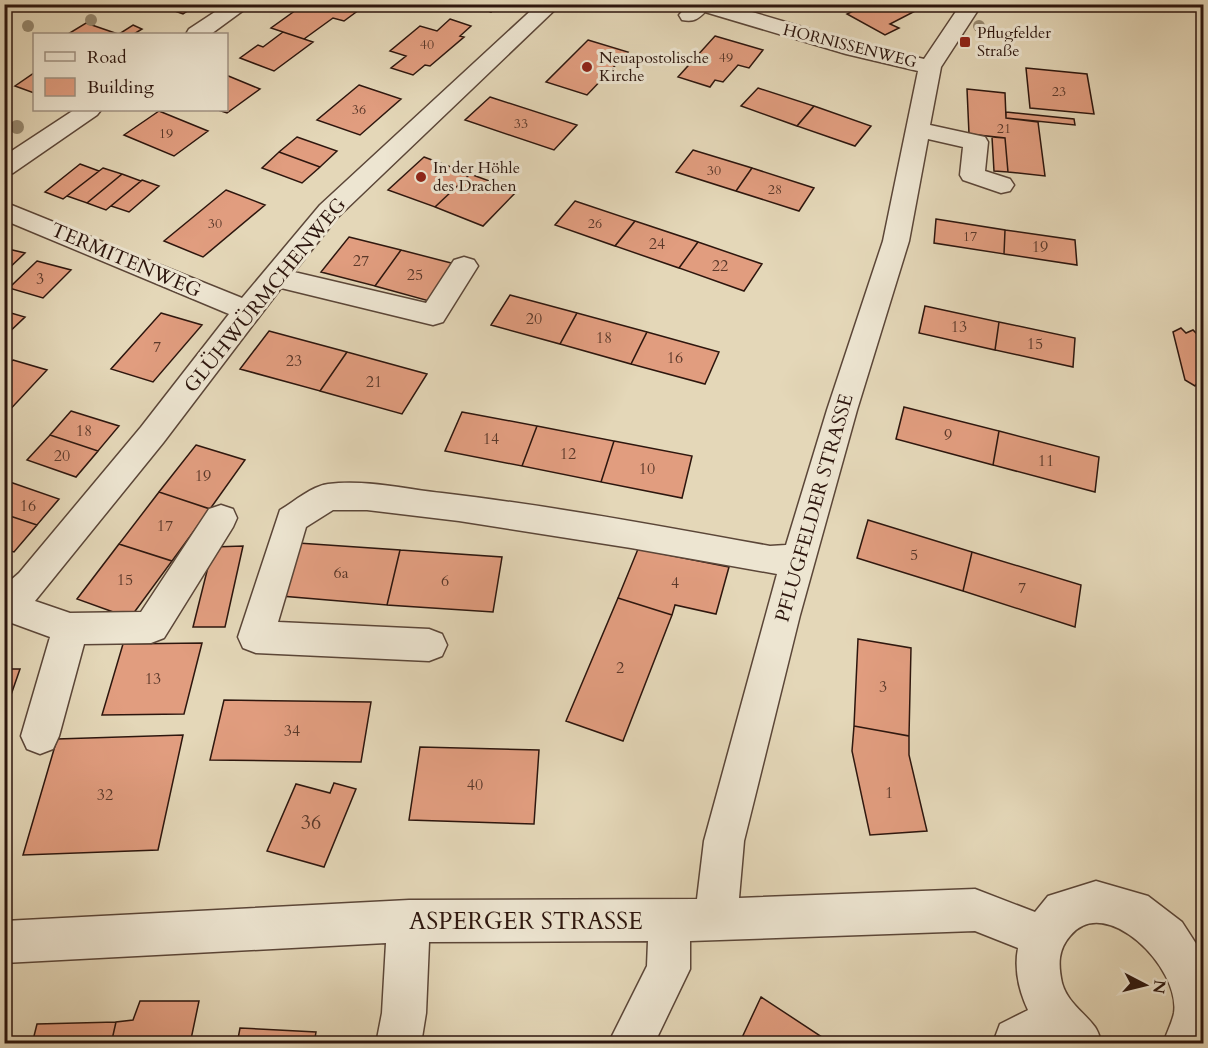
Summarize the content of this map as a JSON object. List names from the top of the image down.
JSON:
{
  "streets": {
    "street": [
      "HORNISSENWEG",
      "TERMITENWEG",
      "GLÜHWÜRMCHENWEG",
      "PFLUGFELDER STRASSE",
      "ASPERGER STRASSE"
    ]
  },
  "crossings": [
    ["HORNISSENWEG", "PFLUGFELDER STRASSE"],
    ["TERMITENWEG", "GLÜHWÜRMCHENWEG"],
    ["PFLUGFELDER STRASSE", "ASPERGER STRASSE"]
  ],
  "places": {
    "transit": ["Pflugfelder Straße"],
    "other": ["Neuapostolische Kirche", "In der Höhle des Drachen"]
  },
  "house_numbers": [
    "40",
    "49",
    "23",
    "36",
    "33",
    "21",
    "19",
    "30",
    "28",
    "30",
    "26",
    "17",
    "24",
    "19",
    "27",
    "22",
    "25",
    "3",
    "20",
    "13",
    "18",
    "15",
    "7",
    "16",
    "23",
    "21",
    "18",
    "9",
    "14",
    "12",
    "20",
    "11",
    "10",
    "19",
    "16",
    "17",
    "5",
    "6a",
    "15",
    "6",
    "4",
    "7",
    "2",
    "13",
    "3",
    "34",
    "40",
    "1",
    "32",
    "36"
  ],
  "legend": ["Road", "Building"],
  "north": "right"
}
